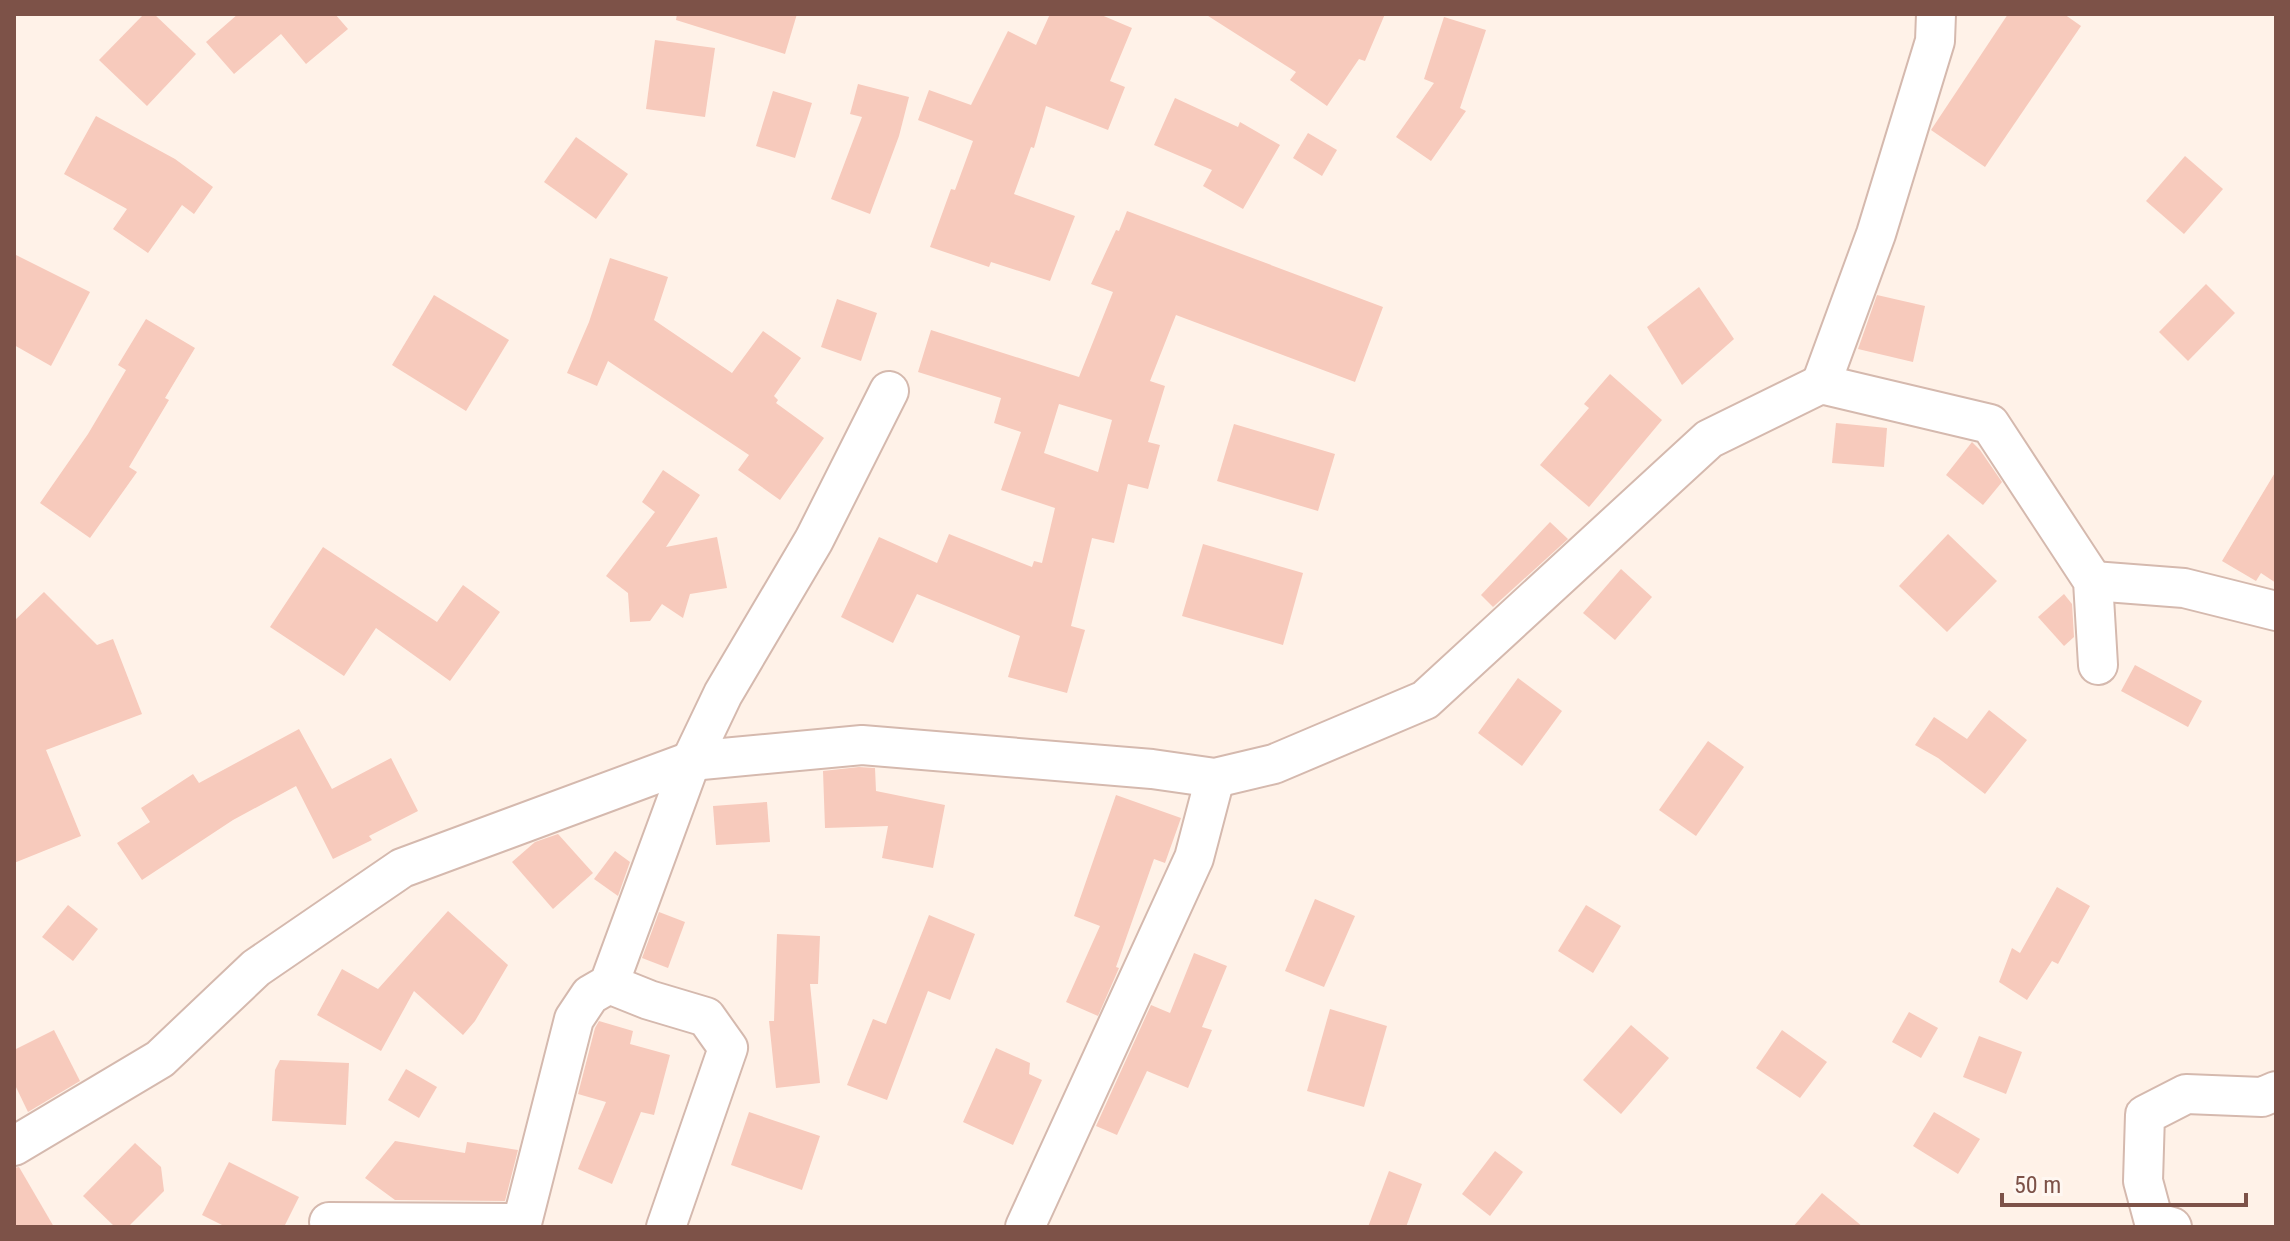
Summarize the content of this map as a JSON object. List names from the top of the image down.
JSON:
{
  "scale_bar": "50 m"
}
